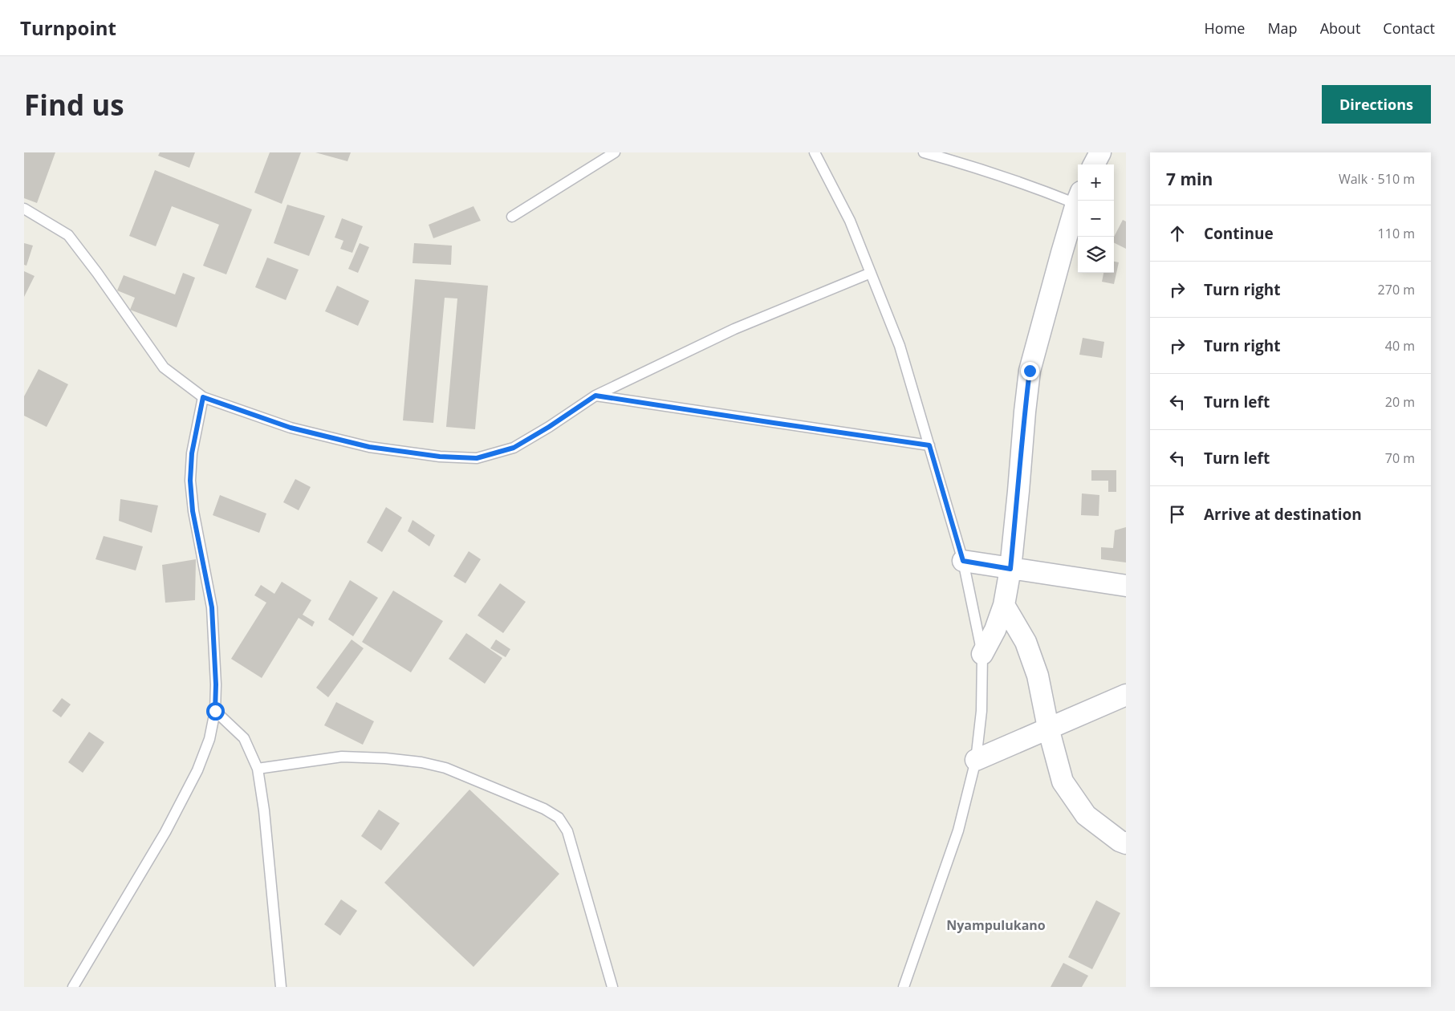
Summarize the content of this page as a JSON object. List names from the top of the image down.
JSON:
{
  "districts": ["Nyampulukano"],
  "page": {
    "header": "Turnpoint",
    "nav": [
      "Home",
      "Map",
      "About",
      "Contact"
    ],
    "buttons": "Directions",
    "title": "Find us",
    "heading": ["7 min", "Walk · 510 m"],
    "map_buttons": ["+", "−"],
    "list": [
      ["Continue", "110 m"],
      ["Turn right", "270 m"],
      ["Turn right", "40 m"],
      ["Turn left", "20 m"],
      ["Turn left", "70 m"],
      "Arrive at destination"
    ]
  }
}
